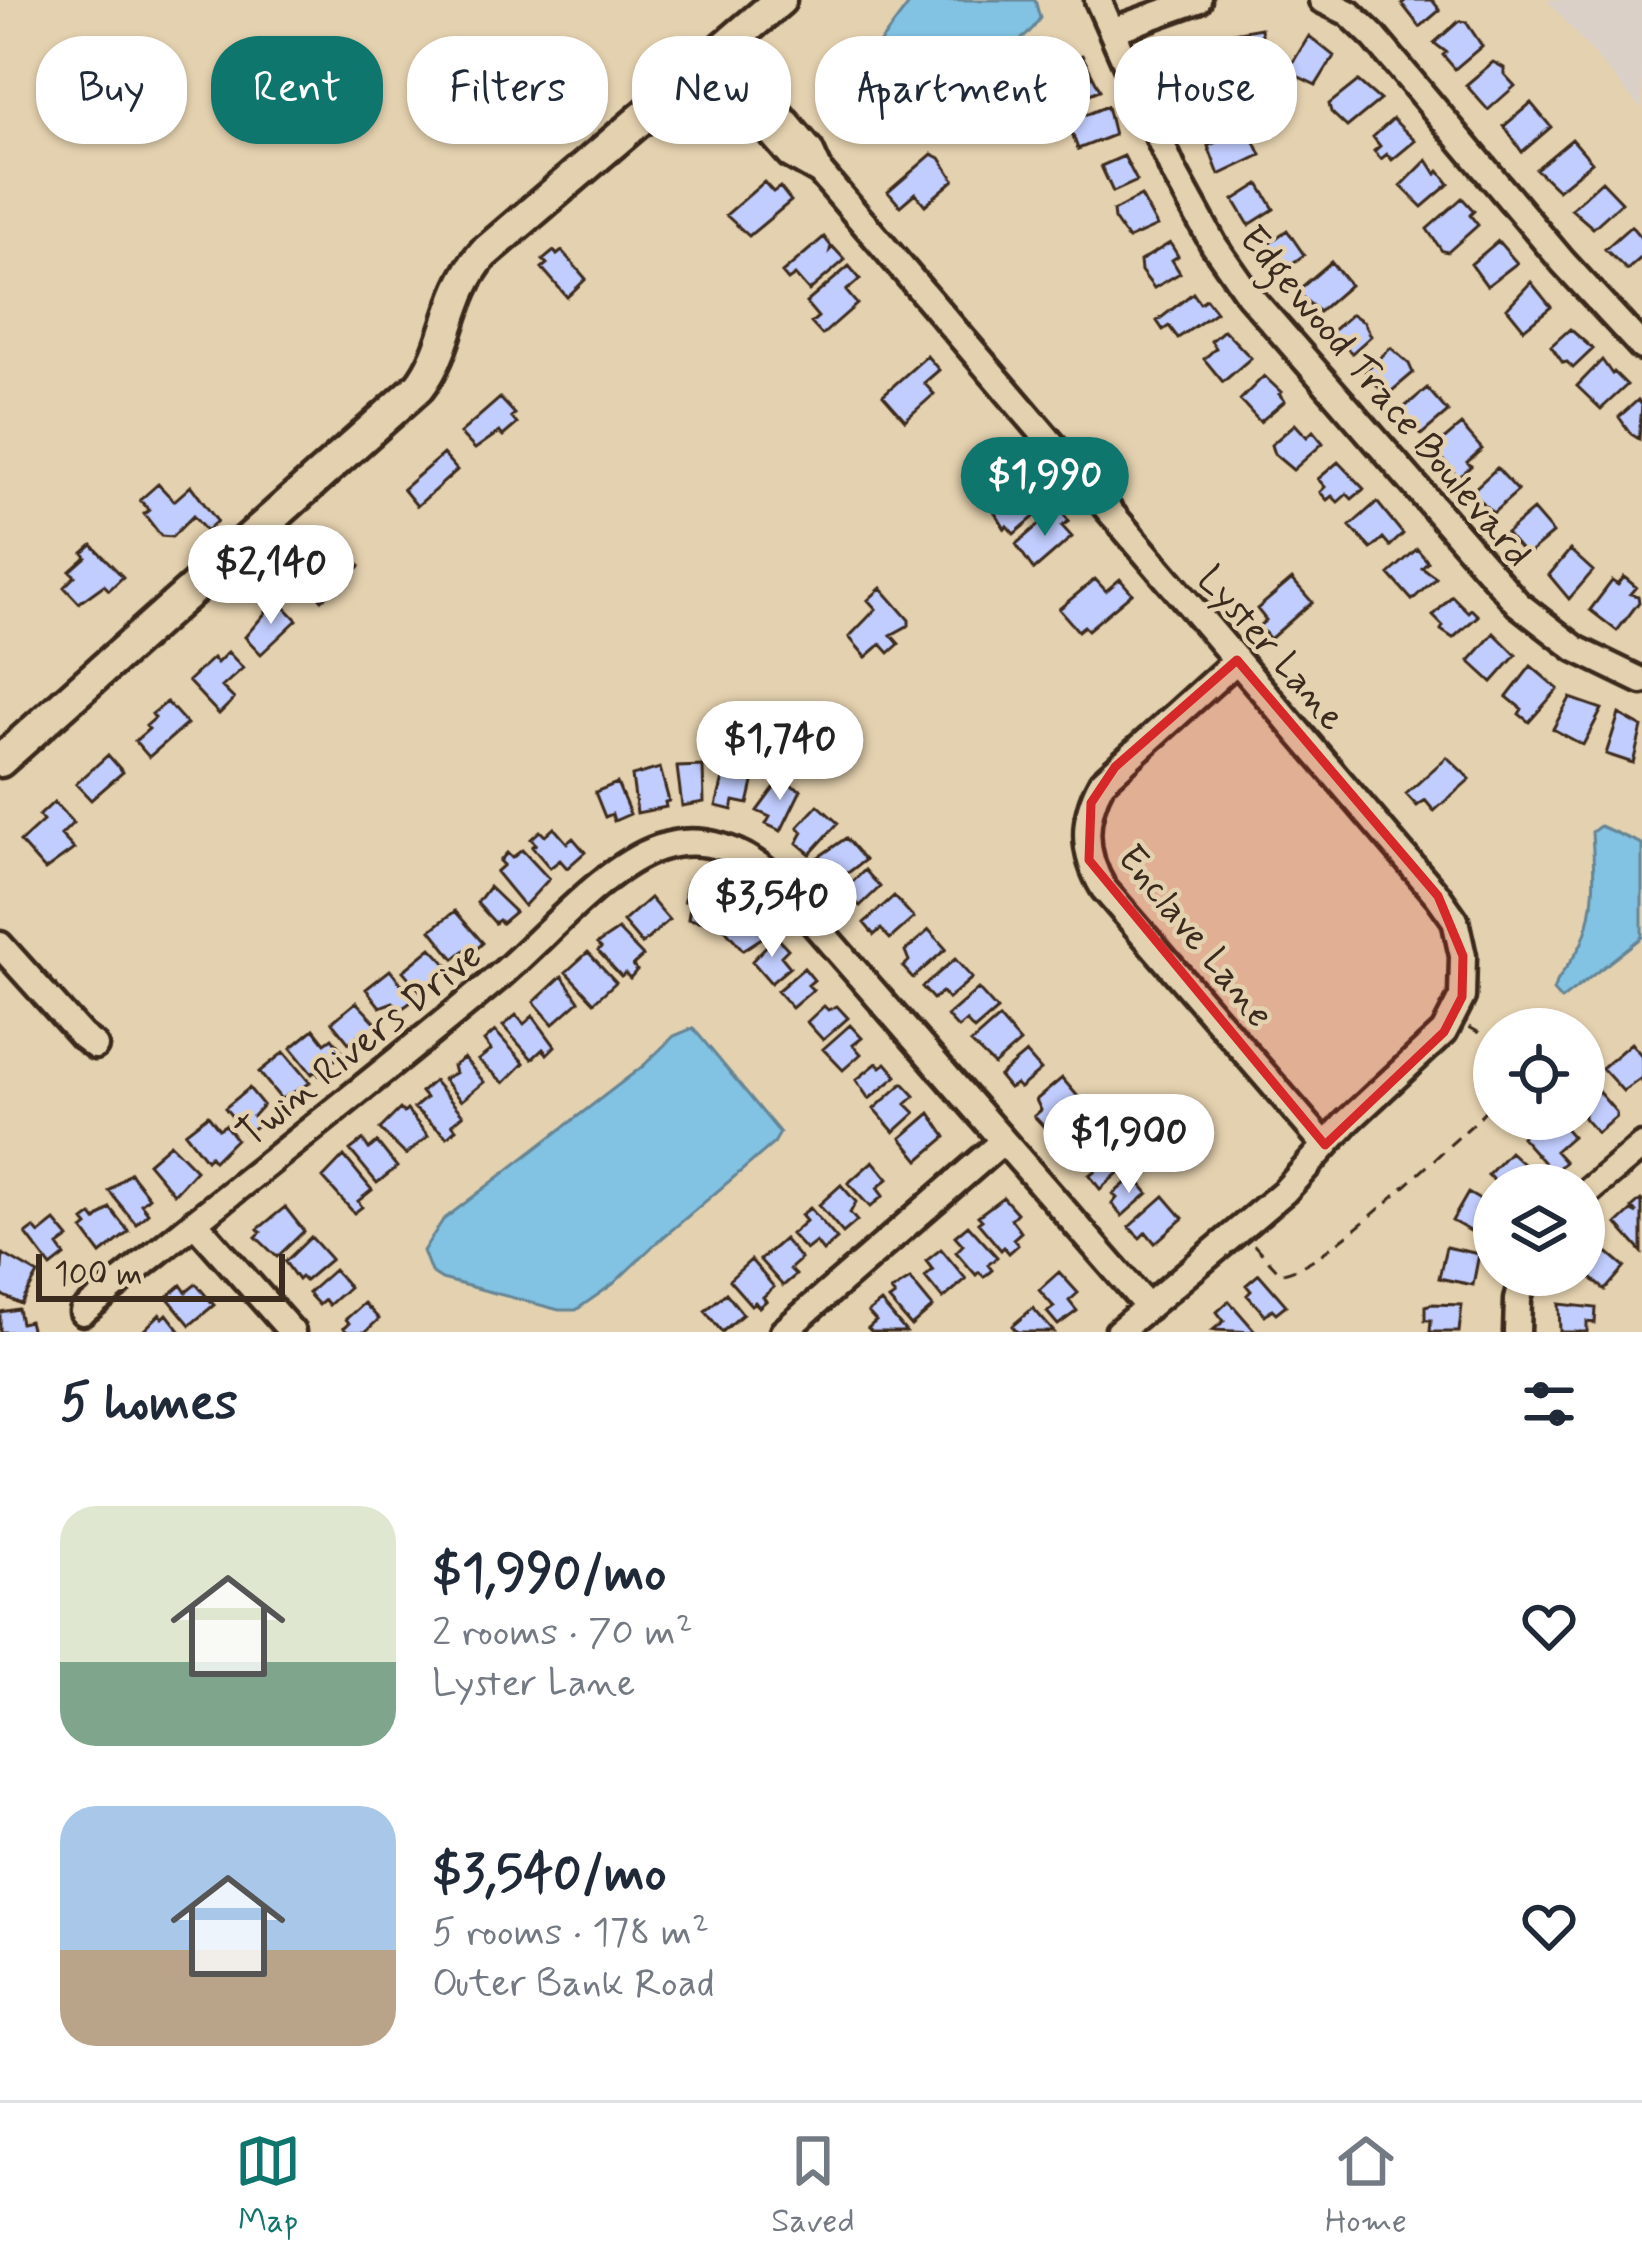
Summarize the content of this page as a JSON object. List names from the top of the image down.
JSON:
{
  "streets": {
    "street": [
      "Edgewood Trace Boulevard",
      "Lyster Lane",
      "Enclave Lane",
      "Twin Rivers Drive"
    ]
  },
  "crossings": [
    ["Lyster Lane", "Enclave Lane"]
  ],
  "scale_bar": "100 m",
  "page": {
    "chip": [
      "Buy",
      "Rent",
      "Filters",
      "New",
      "Apartment",
      "House"
    ],
    "price": [
      "$1,990",
      "$2,140",
      "$1,740",
      "$3,540",
      "$1,900"
    ],
    "scale": "100 m",
    "heading": "5 homes",
    "list": [
      {
        "name": "$1,990/mo",
        "note": "2 rooms · 70 m² · Lyster Lane"
      },
      {
        "name": "$3,540/mo",
        "note": "5 rooms · 178 m² · Outer Bank Road"
      }
    ],
    "tabs": ["Map", "Saved", "Home"]
  }
}
